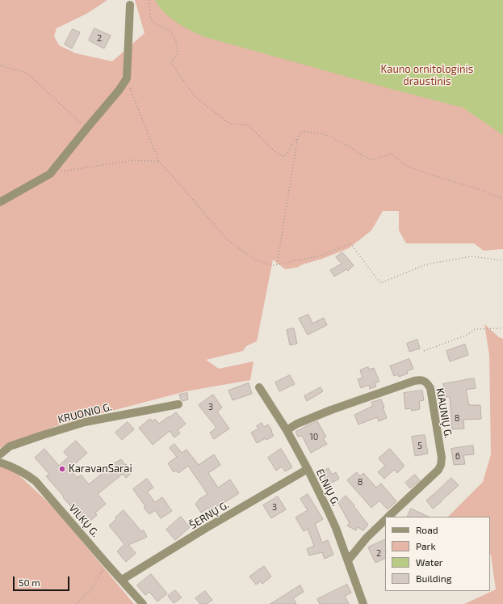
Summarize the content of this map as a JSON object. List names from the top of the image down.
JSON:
{
  "streets": {
    "street": [
      "KRUONIO G.",
      "KIAUNIŲ G.",
      "ELNIŲ G.",
      "ŠERNŲ G.",
      "VILKŲ G."
    ]
  },
  "crossings": [
    ["KIAUNIŲ G.", "ELNIŲ G."],
    ["ELNIŲ G.", "ŠERNŲ G."],
    ["ŠERNŲ G.", "VILKŲ G."]
  ],
  "parks": ["Kauno ornitologinis draustinis"],
  "places": ["KaravanSarai"],
  "house_numbers": [
    "2",
    "3",
    "8",
    "10",
    "5",
    "6",
    "8",
    "3",
    "2"
  ],
  "legend": [
    "Road",
    "Park",
    "Water",
    "Building"
  ],
  "scale_bar": "50 m"
}
